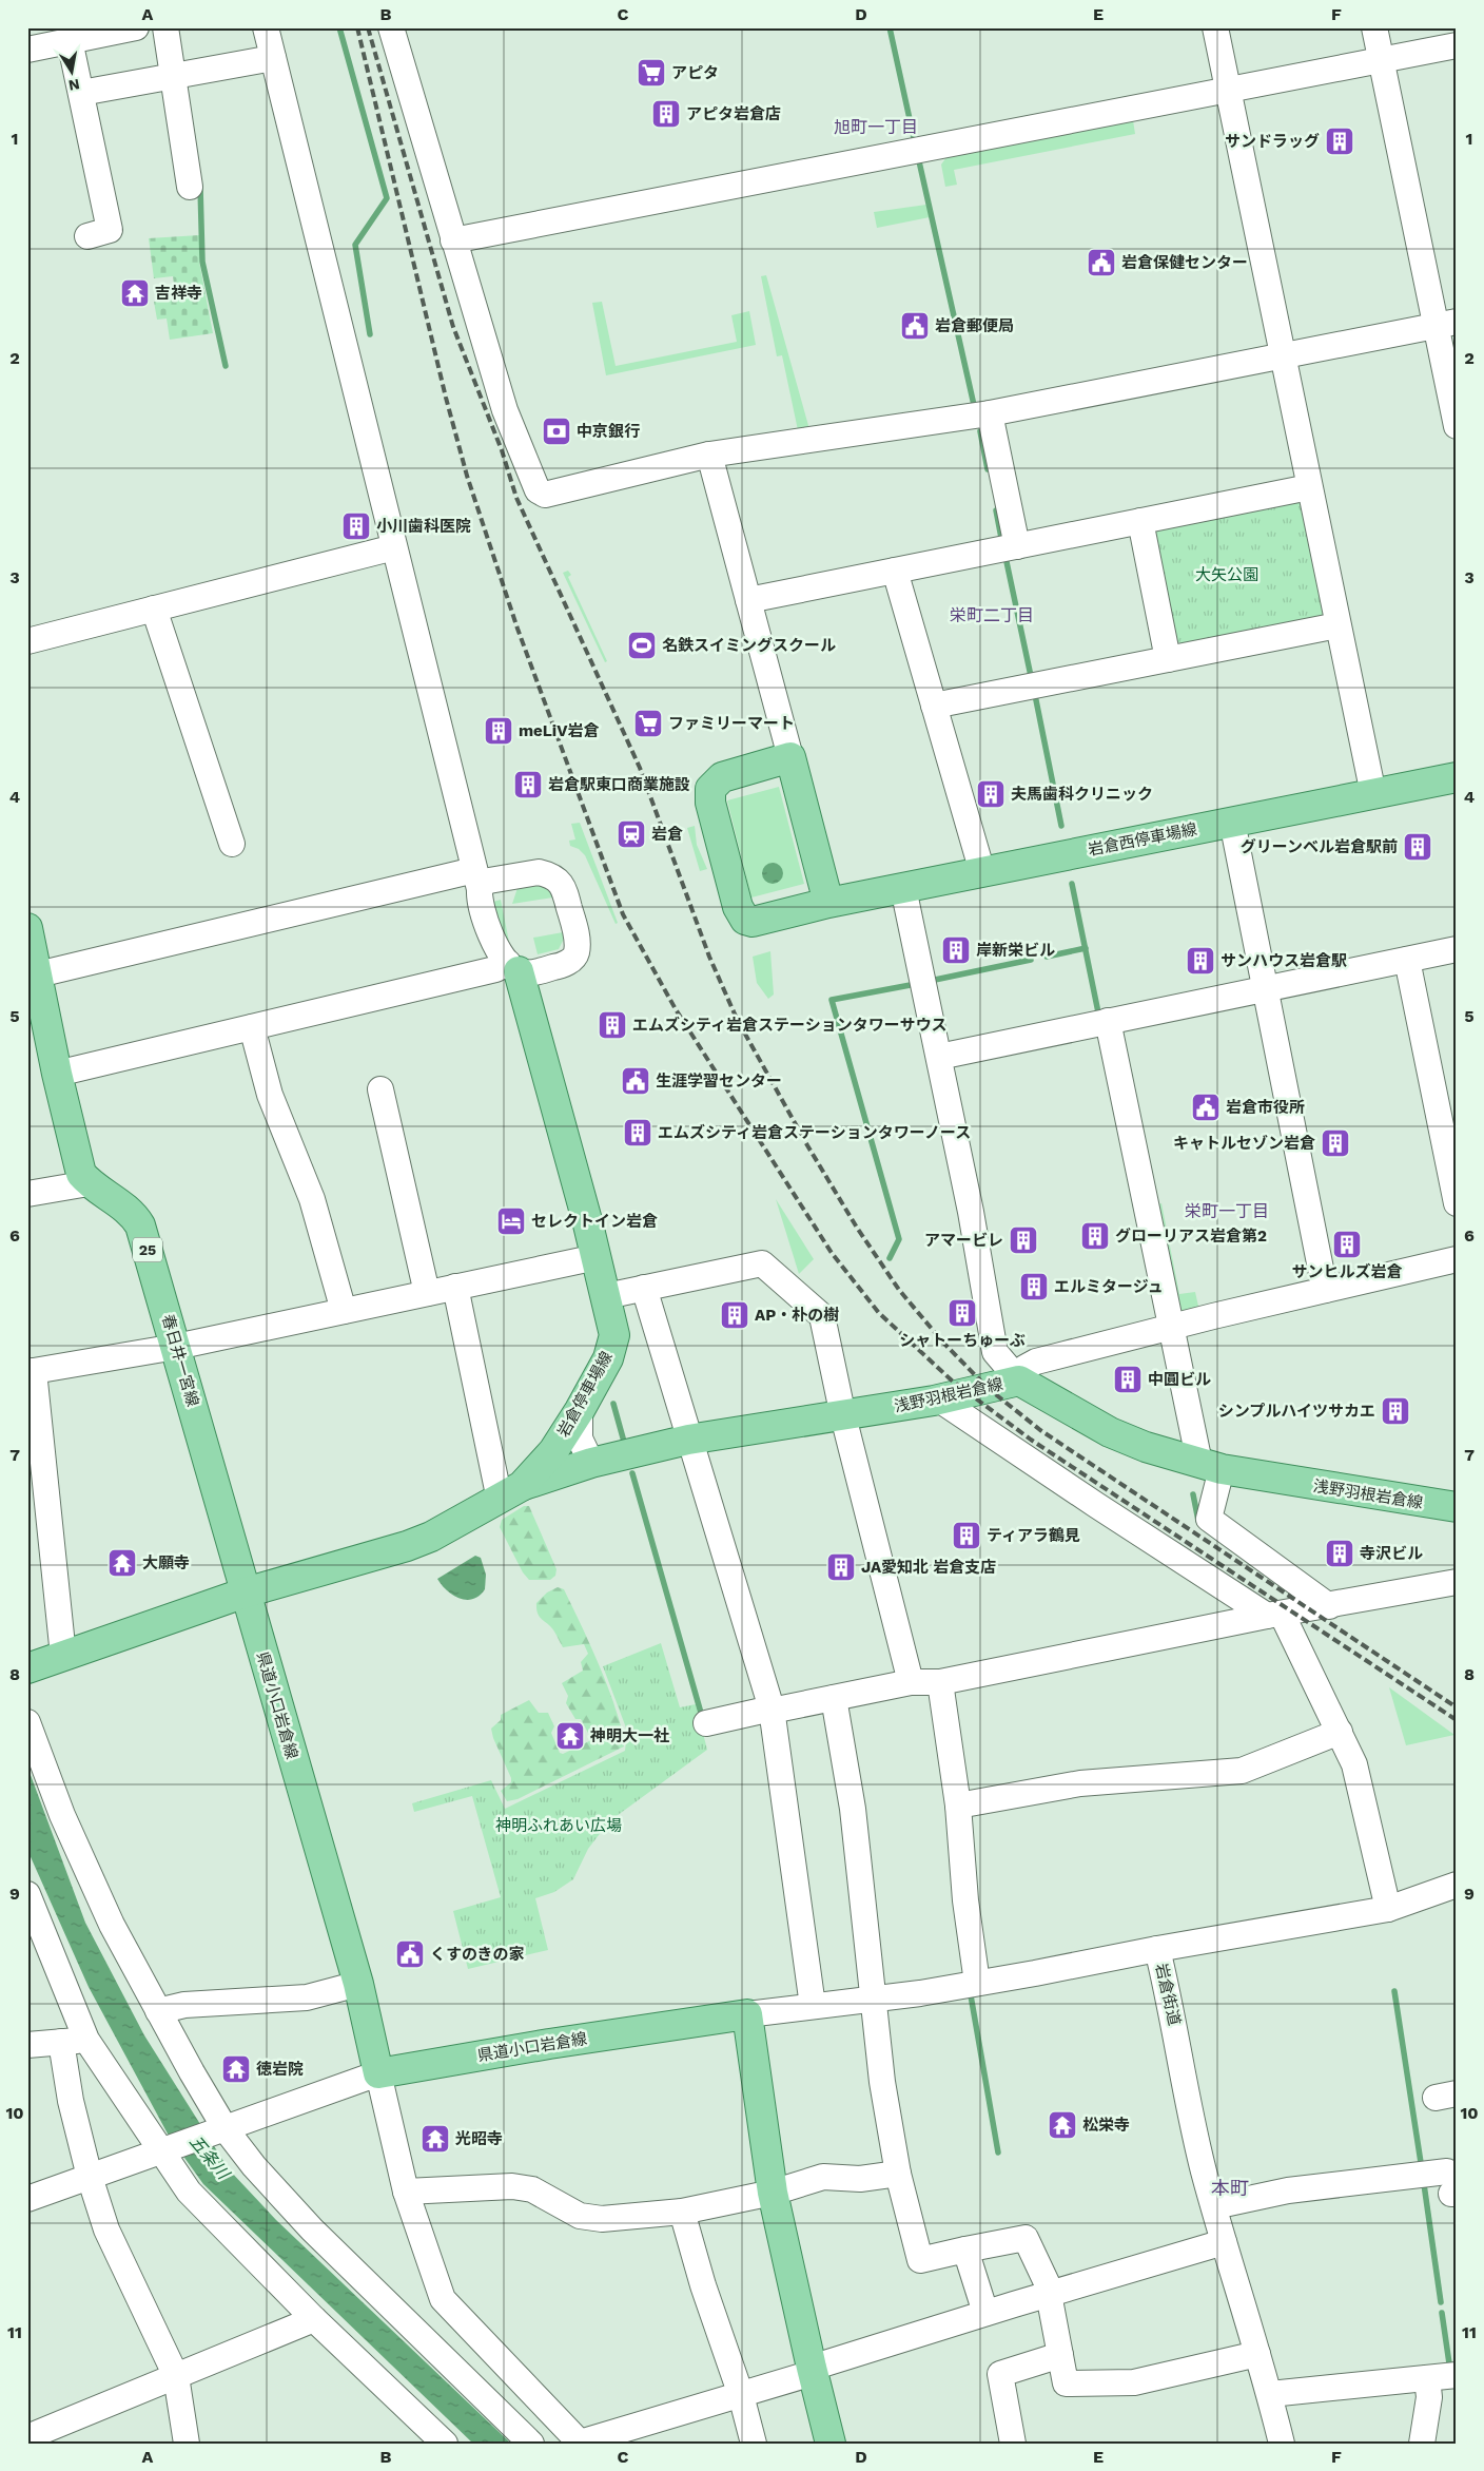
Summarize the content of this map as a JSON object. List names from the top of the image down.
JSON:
{
  "streets": {
    "main road": [
      "岩倉西停車場線",
      "25",
      "春日井一宮線",
      "岩倉停車場線",
      "浅野羽根岩倉線",
      "県道小口岩倉線"
    ],
    "street": ["岩倉街道"]
  },
  "crossings": [
    ["春日井一宮線", "岩倉停車場線"],
    ["春日井一宮線", "県道小口岩倉線"],
    ["岩倉停車場線", "浅野羽根岩倉線"],
    ["岩倉停車場線", "県道小口岩倉線"],
    ["県道小口岩倉線", "岩倉街道"]
  ],
  "districts": [
    "旭町一丁目",
    "栄町二丁目",
    "栄町一丁目",
    "本町"
  ],
  "water": ["五条川"],
  "parks": ["大矢公園", "神明ふれあい広場"],
  "places": {
    "supermarket": ["アピタ", "ファミリーマート"],
    "building": [
      "アピタ岩倉店",
      "サンドラッグ",
      "小川歯科医院",
      "meLiV岩倉",
      "岩倉駅東口商業施設",
      "夫馬歯科クリニック",
      "グリーンベル岩倉駅前",
      "岸新栄ビル",
      "サンハウス岩倉駅",
      "エムズシティ岩倉ステーションタワーサウス",
      "エムズシティ岩倉ステーションタワーノース",
      "キャトルセゾン岩倉",
      "グローリアス岩倉第2",
      "アマービレ",
      "サンヒルズ岩倉",
      "エルミタージュ",
      "シャトーちゅーぶ",
      "AP・朴の樹",
      "中圓ビル",
      "シンプルハイツサカエ",
      "ティアラ鶴見",
      "寺沢ビル",
      "JA愛知北 岩倉支店"
    ],
    "public building": [
      "岩倉保健センター",
      "岩倉郵便局",
      "生涯学習センター",
      "岩倉市役所",
      "くすのきの家"
    ],
    "temple": [
      "吉祥寺",
      "大願寺",
      "神明大一社",
      "徳岩院",
      "松栄寺",
      "光昭寺"
    ],
    "bank": ["中京銀行"],
    "sports": ["名鉄スイミングスクール"],
    "station": ["岩倉"],
    "hotel": ["セレクトイン岩倉"]
  },
  "north": "bottom",
  "grid": {
    "columns": [
      "A",
      "B",
      "C",
      "D",
      "E",
      "F"
    ],
    "rows": [
      "1",
      "2",
      "3",
      "4",
      "5",
      "6",
      "7",
      "8",
      "9",
      "10",
      "11"
    ]
  }
}
